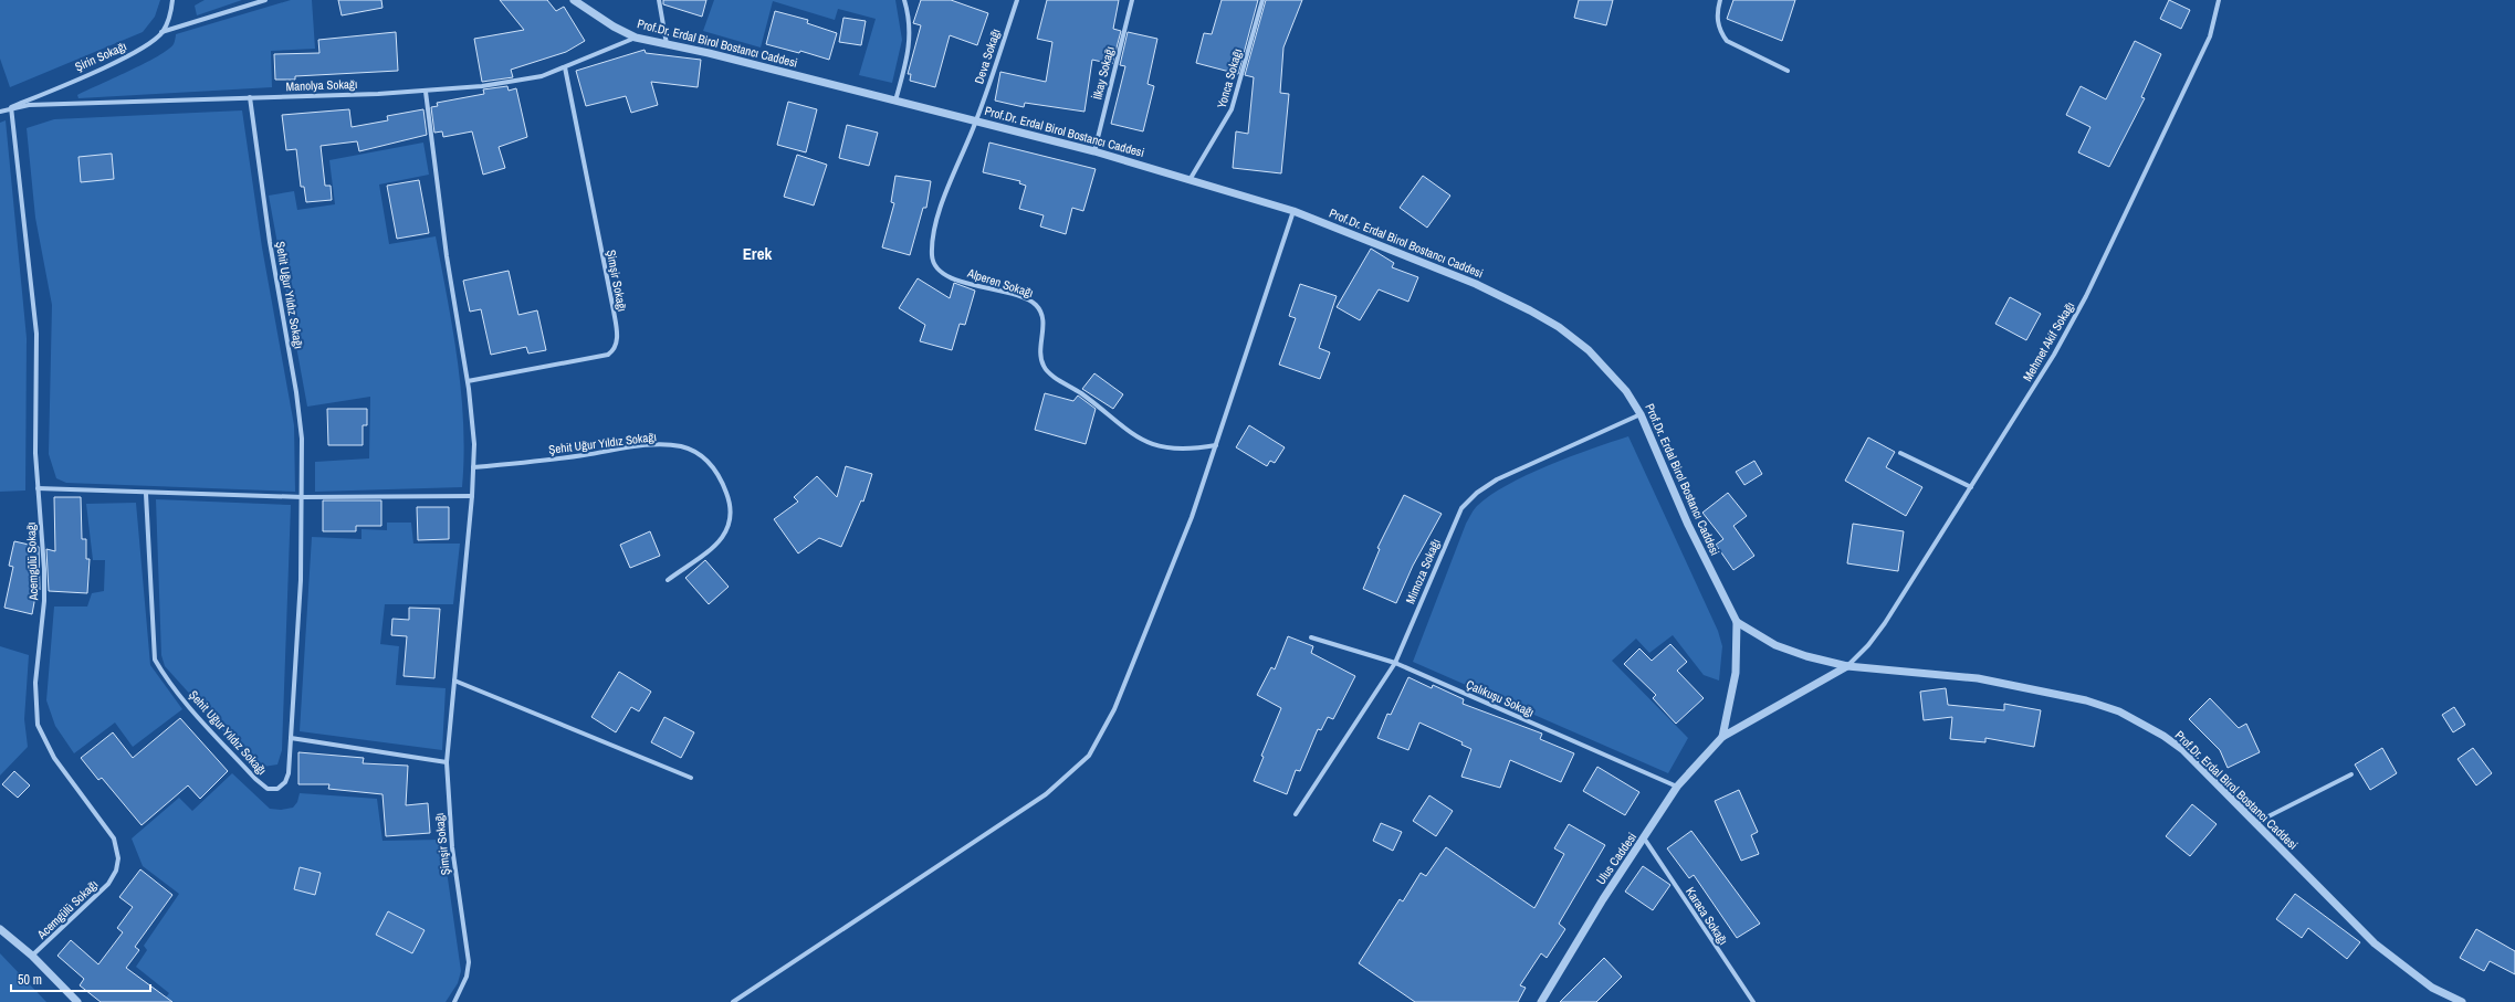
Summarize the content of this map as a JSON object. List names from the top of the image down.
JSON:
{
  "streets": {
    "street": [
      "Prof.Dr. Erdal Birol Bostancı Caddesi",
      "Şirin Sokağı",
      "Deva Sokağı",
      "İlkay Sokağı",
      "Yonca Sokağı",
      "Manolya Sokağı",
      "Şimşir Sokağı",
      "Alperen Sokağı",
      "Şehit Uğur Yıldız Sokağı",
      "Mehmet Akif Sokağı",
      "Acemgülü Sokağı",
      "Mimoza Sokağı",
      "Çalıkuşu Sokağı",
      "Ulus Caddesi",
      "Karaca Sokağı"
    ]
  },
  "crossings": [
    ["Prof.Dr. Erdal Birol Bostancı Caddesi", "Deva Sokağı"],
    ["Prof.Dr. Erdal Birol Bostancı Caddesi", "İlkay Sokağı"],
    ["Prof.Dr. Erdal Birol Bostancı Caddesi", "Yonca Sokağı"],
    ["Prof.Dr. Erdal Birol Bostancı Caddesi", "Manolya Sokağı"],
    ["Prof.Dr. Erdal Birol Bostancı Caddesi", "Alperen Sokağı"],
    ["Prof.Dr. Erdal Birol Bostancı Caddesi", "Mehmet Akif Sokağı"],
    ["Prof.Dr. Erdal Birol Bostancı Caddesi", "Mimoza Sokağı"],
    ["Prof.Dr. Erdal Birol Bostancı Caddesi", "Ulus Caddesi"],
    ["Şirin Sokağı", "Manolya Sokağı"],
    ["Şirin Sokağı", "Acemgülü Sokağı"],
    ["Deva Sokağı", "Alperen Sokağı"],
    ["Manolya Sokağı", "Şimşir Sokağı"],
    ["Manolya Sokağı", "Şehit Uğur Yıldız Sokağı"],
    ["Manolya Sokağı", "Acemgülü Sokağı"],
    ["Şimşir Sokağı", "Şehit Uğur Yıldız Sokağı"],
    ["Mehmet Akif Sokağı", "Ulus Caddesi"],
    ["Mimoza Sokağı", "Çalıkuşu Sokağı"],
    ["Çalıkuşu Sokağı", "Ulus Caddesi"],
    ["Ulus Caddesi", "Karaca Sokağı"]
  ],
  "districts": ["Erek"],
  "scale_bar": "50 m"
}
